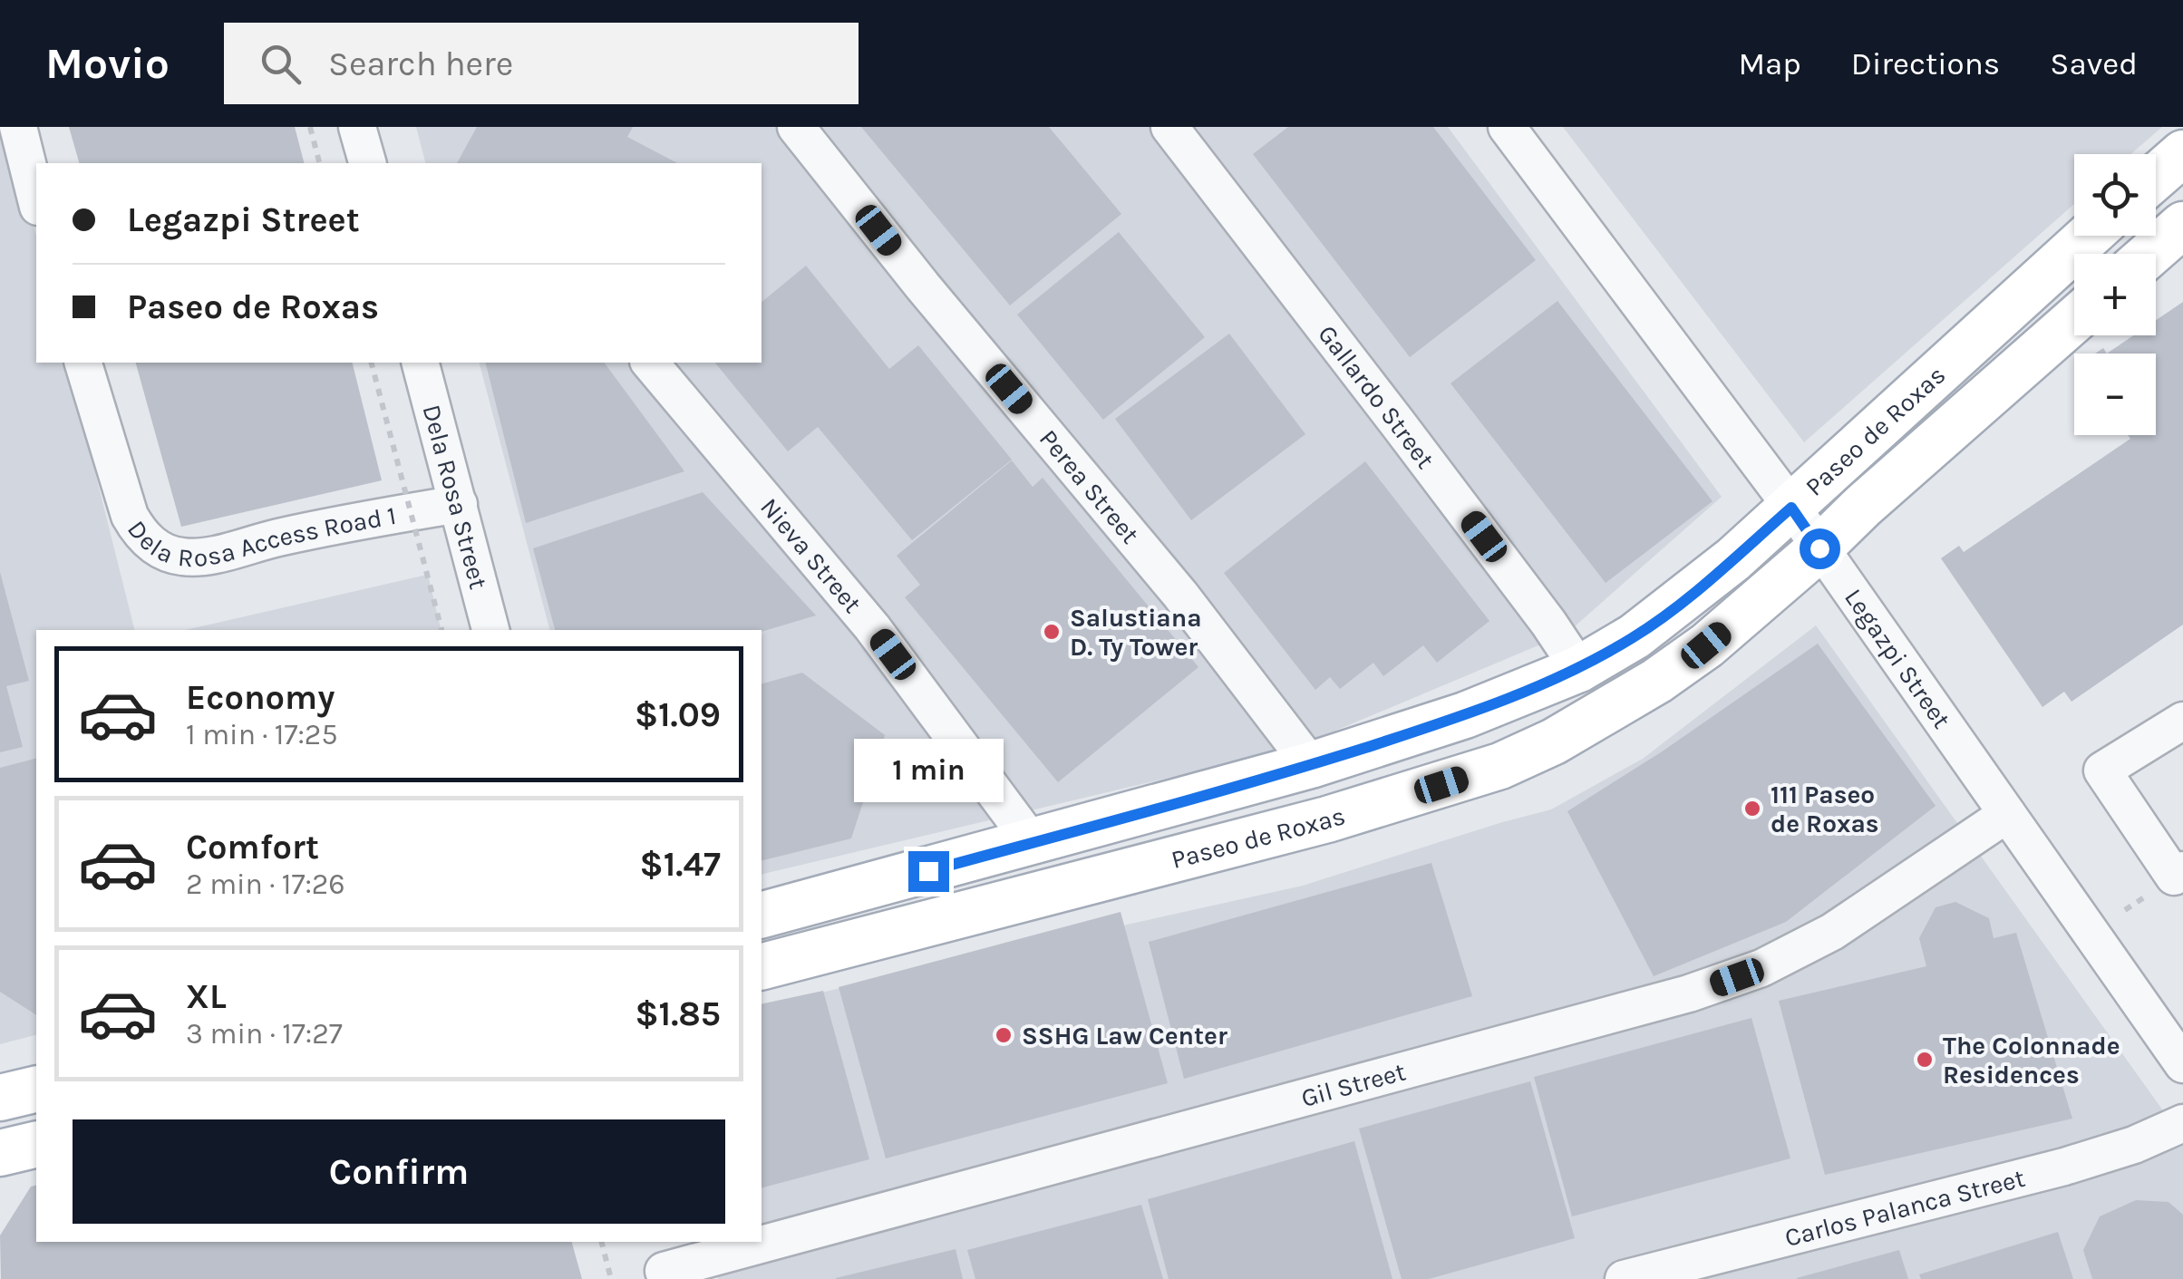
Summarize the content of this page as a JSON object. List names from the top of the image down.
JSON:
{
  "streets": {
    "main road": ["Paseo de Roxas"],
    "street": [
      "Gallardo Street",
      "Perea Street",
      "Dela Rosa Street",
      "Dela Rosa Access Road 1",
      "Nieva Street",
      "Legazpi Street",
      "Gil Street",
      "Carlos Palanca Street"
    ]
  },
  "crossings": [
    ["Gallardo Street", "Paseo de Roxas"],
    ["Paseo de Roxas", "Perea Street"],
    ["Paseo de Roxas", "Nieva Street"],
    ["Paseo de Roxas", "Legazpi Street"],
    ["Dela Rosa Street", "Dela Rosa Access Road 1"],
    ["Legazpi Street", "Gil Street"]
  ],
  "places": [
    "Salustiana D. Ty Tower",
    "111 Paseo de Roxas",
    "SSHG Law Center",
    "The Colonnade Residences"
  ],
  "page": {
    "header": "Movio",
    "search": "Search here",
    "nav": ["Map", "Directions", "Saved"],
    "map_buttons": ["+", "−"],
    "banner": ["Legazpi Street", "Paseo de Roxas"],
    "list": [
      {
        "name": "Economy",
        "note": "1 min · 17:25",
        "value": "$1.09"
      },
      {
        "name": "Comfort",
        "note": "2 min · 17:26",
        "value": "$1.47"
      },
      {
        "name": "XL",
        "note": "3 min · 17:27",
        "value": "$1.85"
      }
    ],
    "bubble": "1 min",
    "buttons": "Confirm"
  }
}
